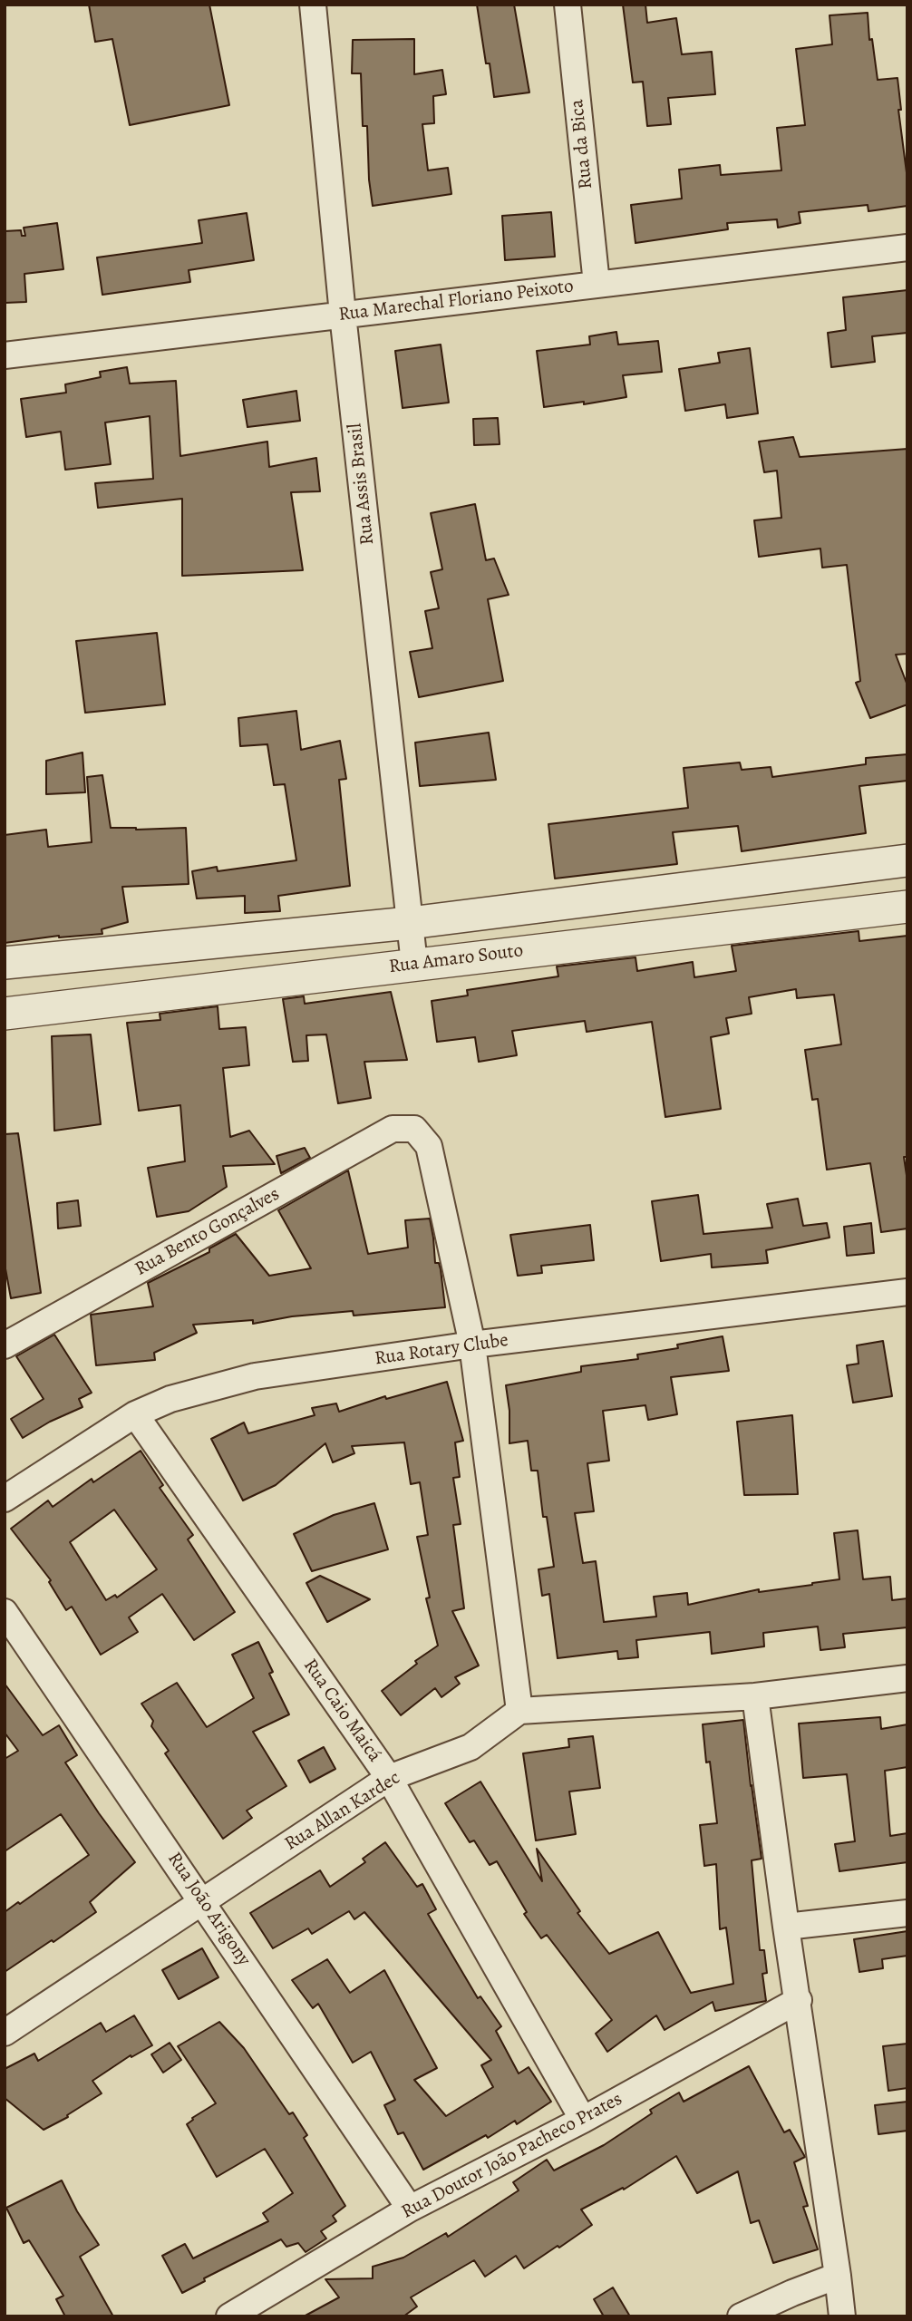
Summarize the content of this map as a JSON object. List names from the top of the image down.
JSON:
{
  "streets": {
    "street": [
      "Rua da Bica",
      "Rua Marechal Floriano Peixoto",
      "Rua Assis Brasil",
      "Rua Amaro Souto",
      "Rua Bento Gonçalves",
      "Rua Rotary Clube",
      "Rua Caio Maicá",
      "Rua Allan Kardec",
      "Rua João Arigony",
      "Rua Doutor João Pacheco Prates"
    ]
  },
  "crossings": [
    ["Rua da Bica", "Rua Marechal Floriano Peixoto"],
    ["Rua Marechal Floriano Peixoto", "Rua Assis Brasil"],
    ["Rua Assis Brasil", "Rua Amaro Souto"],
    ["Rua Bento Gonçalves", "Rua Rotary Clube"],
    ["Rua Rotary Clube", "Rua Caio Maicá"],
    ["Rua Caio Maicá", "Rua Allan Kardec"],
    ["Rua Caio Maicá", "Rua Doutor João Pacheco Prates"],
    ["Rua Allan Kardec", "Rua João Arigony"],
    ["Rua João Arigony", "Rua Doutor João Pacheco Prates"]
  ]
}
